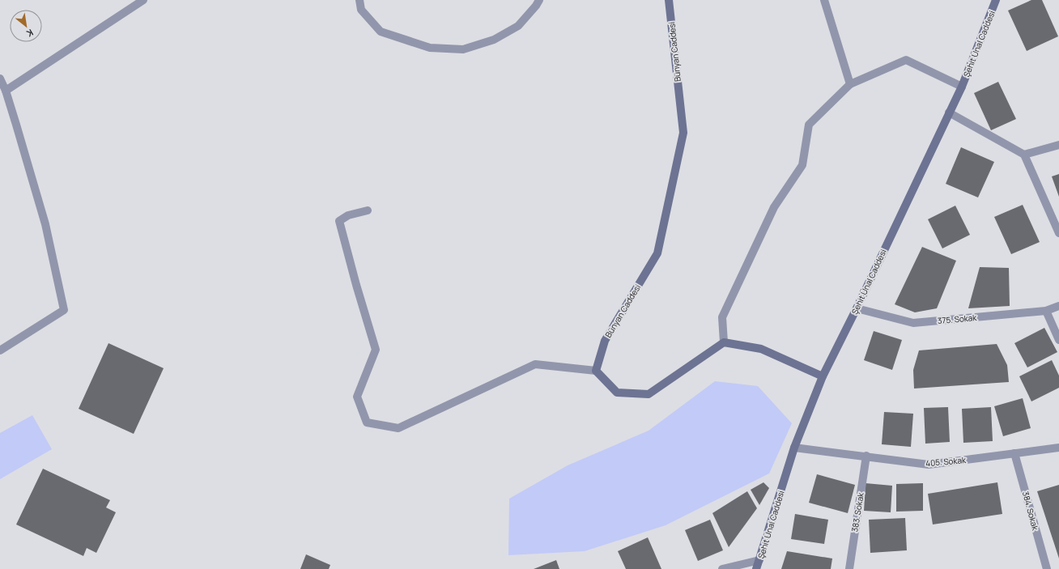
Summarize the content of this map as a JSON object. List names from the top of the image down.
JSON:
{
  "streets": {
    "street": [
      "Şehit Ünal Caddesi",
      "Bünyan Caddesi",
      "375. Sokak",
      "405. Sokak",
      "384. Sokak",
      "383. Sokak"
    ]
  },
  "crossings": [
    ["Şehit Ünal Caddesi", "375. Sokak"],
    ["Şehit Ünal Caddesi", "405. Sokak"],
    ["405. Sokak", "384. Sokak"],
    ["405. Sokak", "383. Sokak"]
  ],
  "north": "bottom right"
}
